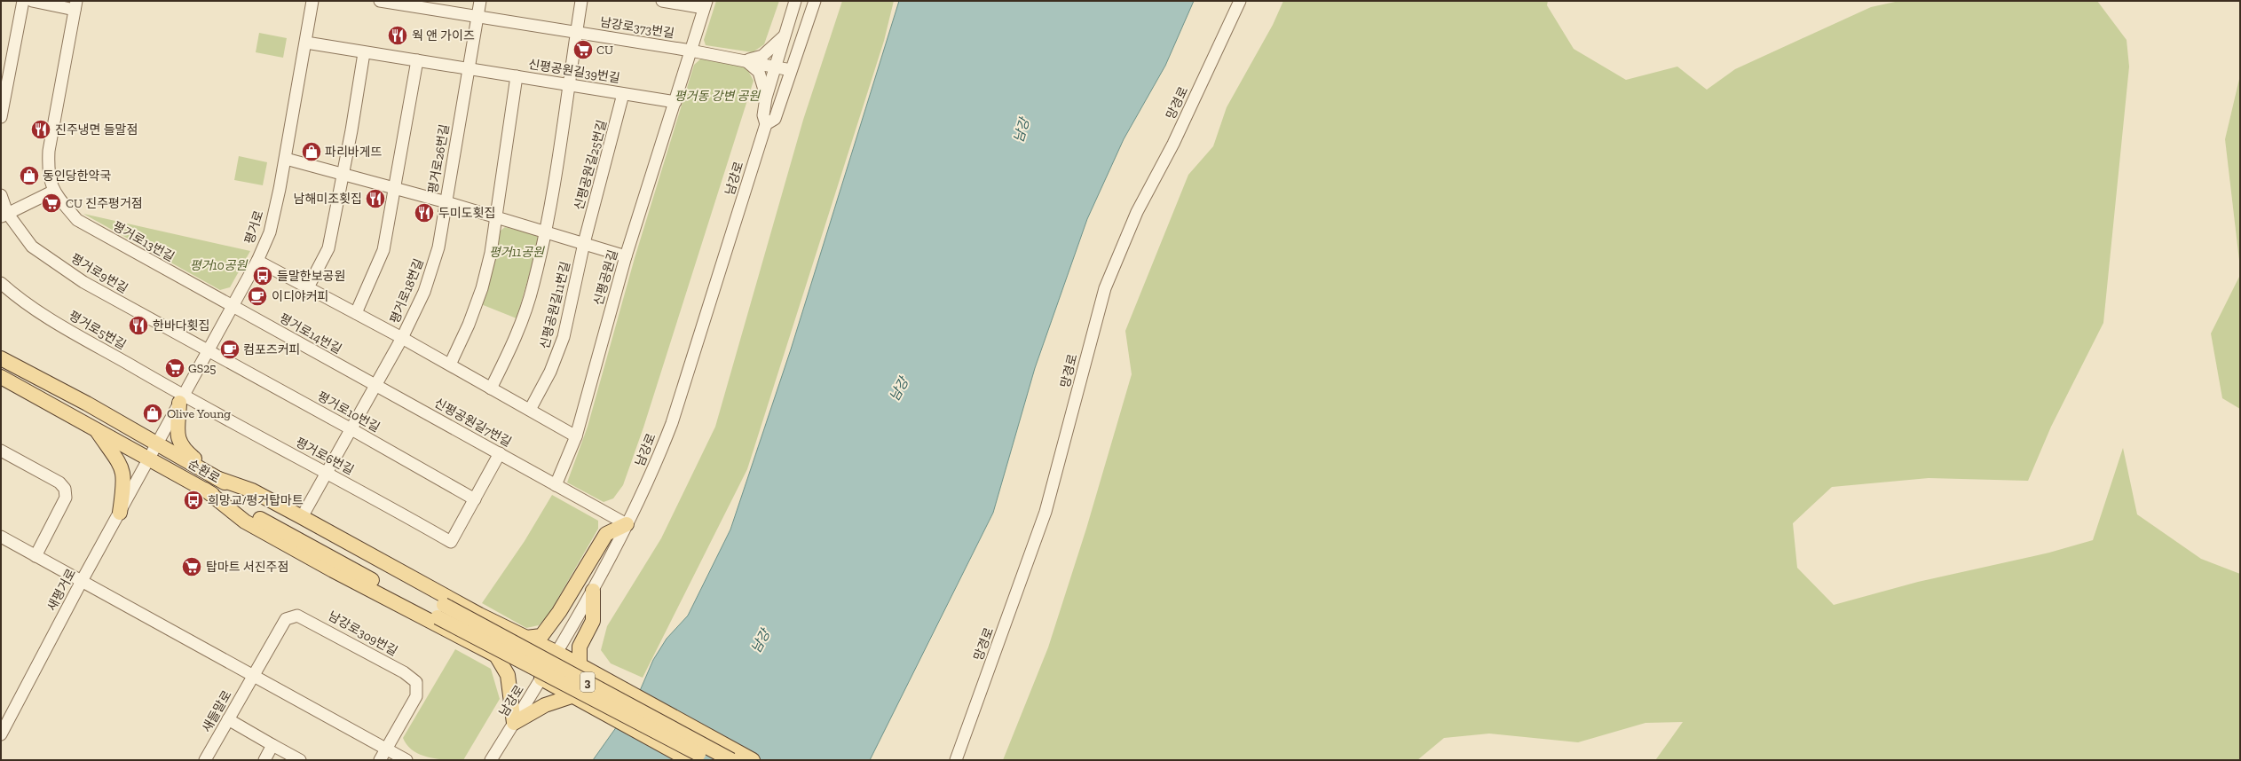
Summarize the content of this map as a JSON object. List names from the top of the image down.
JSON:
{
  "streets": {
    "main road": ["순환로", "3"],
    "street": [
      "남강로373번길",
      "신평공원길39번길",
      "망경로",
      "평거로26번길",
      "신평공원길25번길",
      "남강로",
      "평거로",
      "평거로13번길",
      "평거로9번길",
      "신평공원길",
      "평거로18번길",
      "신평공원길11번길",
      "평거로5번길",
      "평거로14번길",
      "평거로10번길",
      "신평공원길7번길",
      "평거로6번길",
      "새평거로",
      "남강로309번길",
      "새들말로"
    ]
  },
  "crossings": [
    ["남강로373번길", "평거로26번길"],
    ["남강로373번길", "남강로"],
    ["남강로373번길", "신평공원길"],
    ["신평공원길39번길", "평거로26번길"],
    ["신평공원길39번길", "신평공원길25번길"],
    ["신평공원길39번길", "평거로"],
    ["신평공원길39번길", "신평공원길"],
    ["평거로26번길", "평거로"],
    ["평거로26번길", "평거로18번길"],
    ["신평공원길25번길", "신평공원길11번길"],
    ["평거로", "평거로13번길"],
    ["평거로", "평거로9번길"],
    ["평거로", "평거로18번길"],
    ["평거로", "평거로5번길"],
    ["평거로", "평거로14번길"],
    ["평거로", "평거로10번길"],
    ["평거로", "평거로6번길"],
    ["평거로", "순환로"],
    ["평거로", "새평거로"],
    ["평거로13번길", "평거로14번길"],
    ["평거로9번길", "평거로10번길"],
    ["신평공원길", "신평공원길7번길"],
    ["평거로5번길", "평거로6번길"],
    ["평거로14번길", "신평공원길7번길"],
    ["평거로10번길", "평거로6번길"],
    ["순환로", "새평거로"],
    ["순환로", "3"],
    ["남강로309번길", "새들말로"]
  ],
  "water": ["남강"],
  "parks": ["평거동 강변 공원", "평거11공원", "평거10공원"],
  "places": {
    "restaurant": [
      "웍 앤 가이즈",
      "진주냉면 들말점",
      "남해미조횟집",
      "두미도횟집",
      "한바다횟집"
    ],
    "supermarket": [
      "CU",
      "CU 진주평거점",
      "GS25",
      "탑마트 서진주점"
    ],
    "shop": ["파리바게뜨", "동인당한약국", "Olive Young"],
    "bus stop": ["들말한보공원", "희망교/평거탑마트"],
    "cafe": ["이디야커피", "컴포즈커피"]
  }
}
